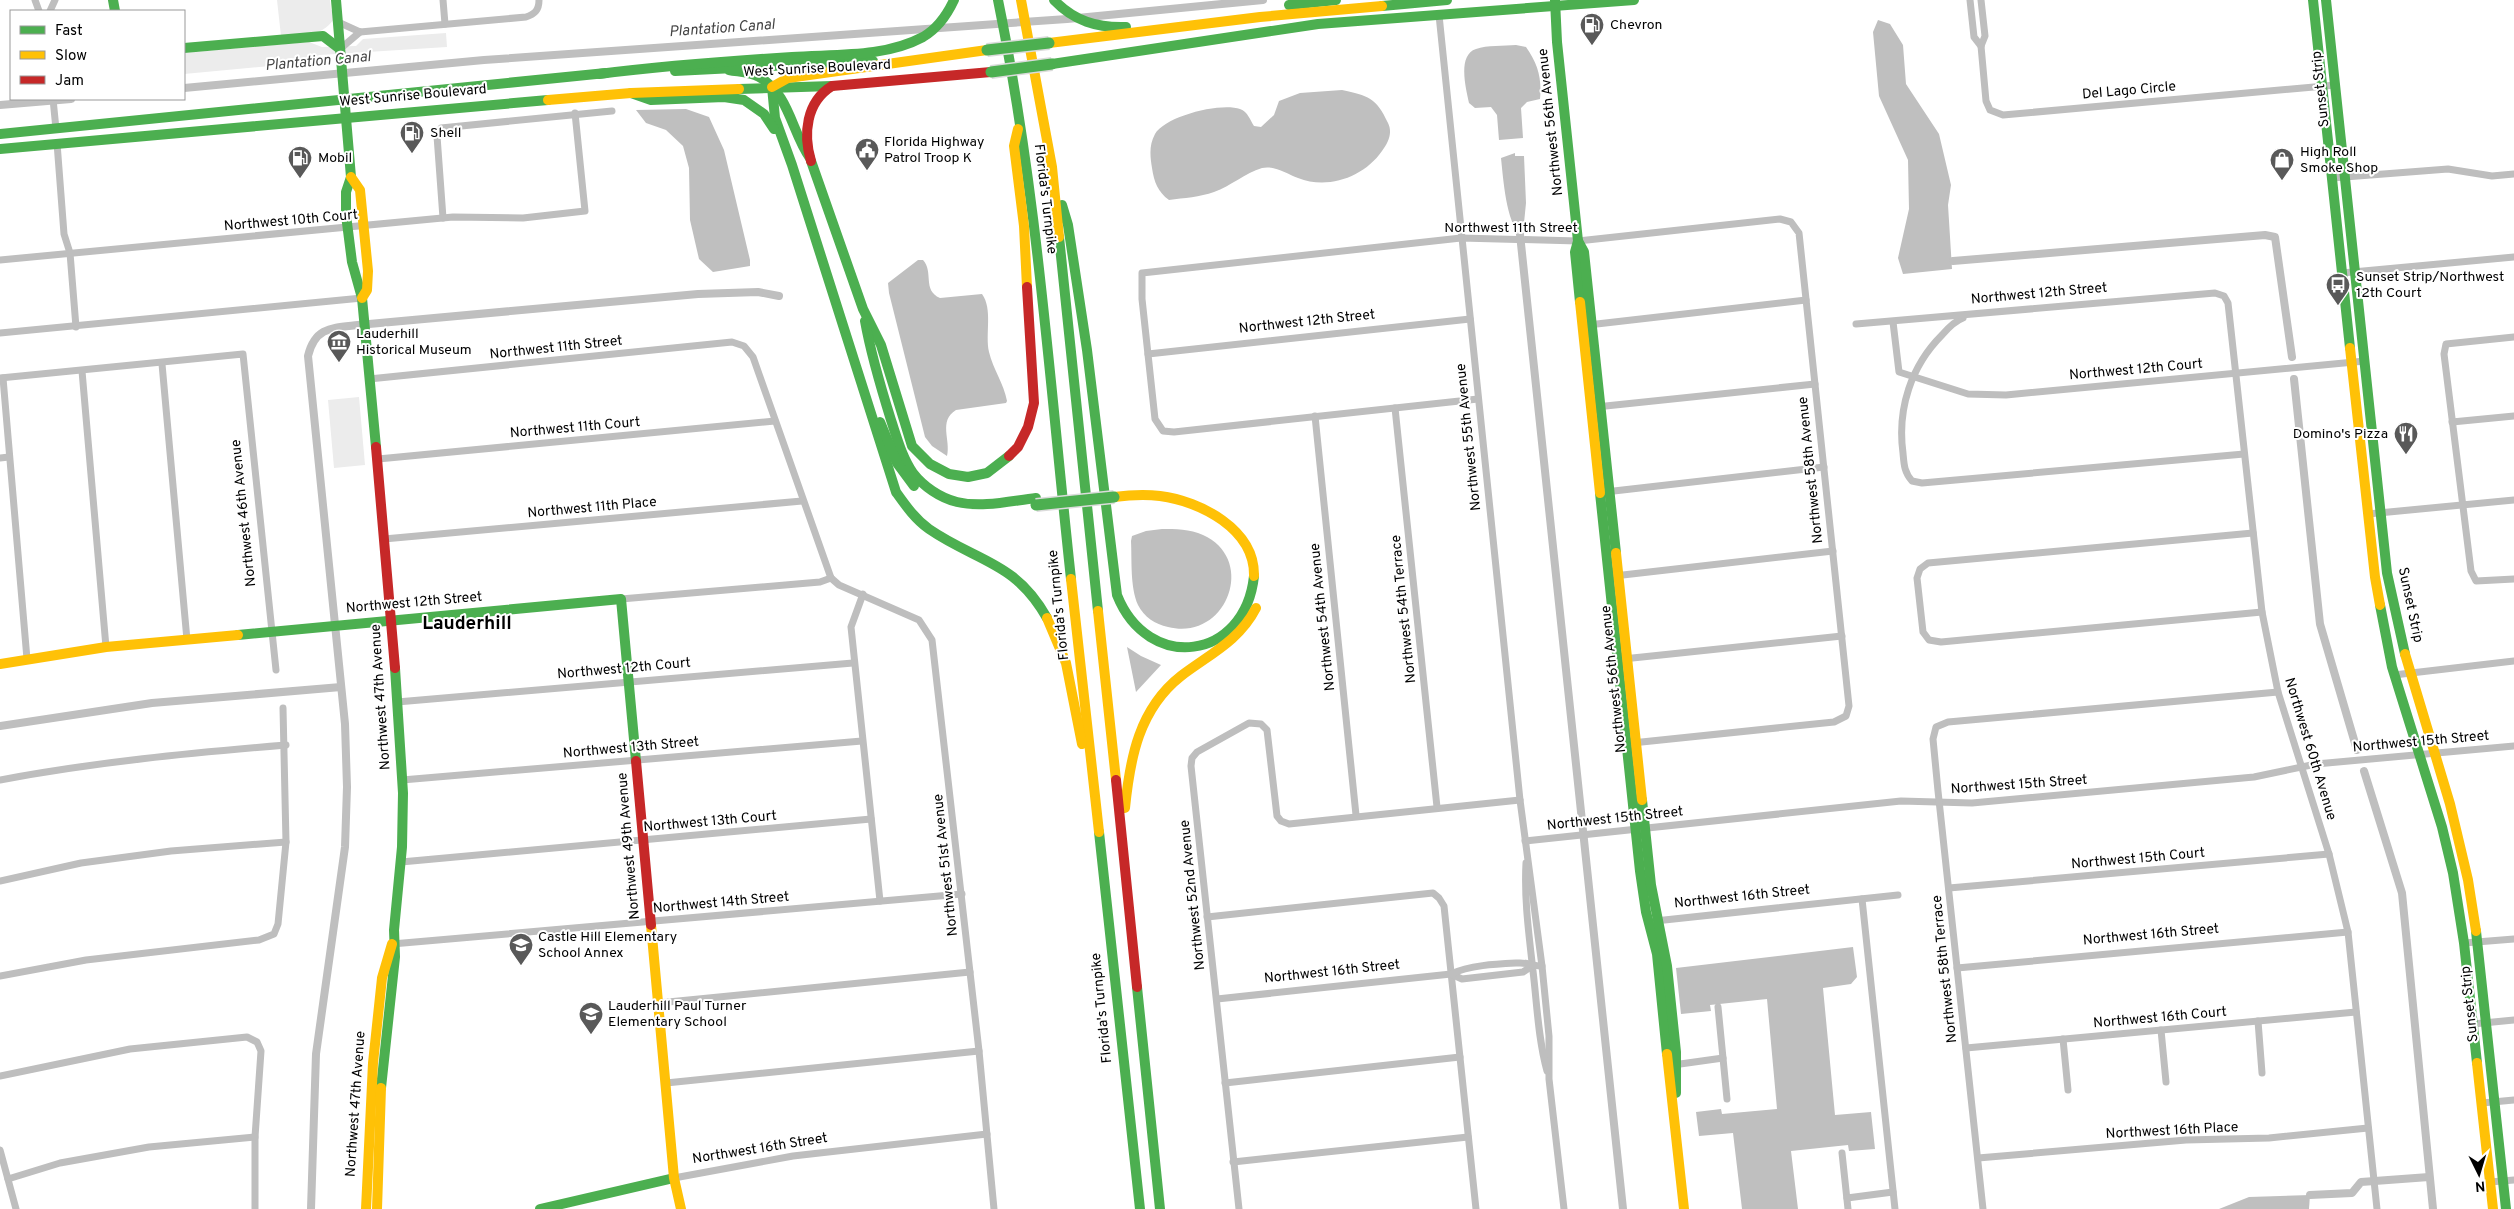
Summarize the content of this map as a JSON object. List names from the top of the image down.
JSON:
{
  "streets": {
    "main road": [
      "West Sunrise Boulevard",
      "Sunset Strip",
      "Northwest 56th Avenue",
      "Florida's Turnpike",
      "Northwest 12th Street",
      "Northwest 47th Avenue",
      "Northwest 49th Avenue",
      "Northwest 16th Street"
    ],
    "street": [
      "Del Lago Circle",
      "Northwest 10th Court",
      "Northwest 11th Street",
      "Northwest 12th Court",
      "Northwest 11th Court",
      "Northwest 55th Avenue",
      "Northwest 58th Avenue",
      "Northwest 11th Place",
      "Northwest 46th Avenue",
      "Northwest 54th Terrace",
      "Northwest 54th Avenue",
      "Northwest 15th Street",
      "Northwest 13th Street",
      "Northwest 60th Avenue",
      "Northwest 13th Court",
      "Northwest 15th Court",
      "Northwest 51st Avenue",
      "Northwest 52nd Avenue",
      "Northwest 14th Street",
      "Northwest 58th Terrace",
      "Northwest 16th Court",
      "Northwest 16th Place"
    ]
  },
  "crossings": [
    ["West Sunrise Boulevard", "Northwest 56th Avenue"],
    ["West Sunrise Boulevard", "Northwest 55th Avenue"],
    ["West Sunrise Boulevard", "Northwest 47th Avenue"],
    ["Sunset Strip", "Del Lago Circle"],
    ["Sunset Strip", "Northwest 12th Court"],
    ["Sunset Strip", "Northwest 15th Street"],
    ["Northwest 56th Avenue", "Northwest 11th Street"],
    ["Northwest 56th Avenue", "Northwest 58th Avenue"],
    ["Northwest 56th Avenue", "Northwest 15th Street"],
    ["Northwest 56th Avenue", "Northwest 16th Street"],
    ["Northwest 10th Court", "Northwest 47th Avenue"],
    ["Northwest 11th Street", "Northwest 12th Street"],
    ["Northwest 11th Street", "Northwest 11th Court"],
    ["Northwest 11th Street", "Northwest 55th Avenue"],
    ["Northwest 11th Street", "Northwest 58th Avenue"],
    ["Northwest 11th Street", "Northwest 47th Avenue"],
    ["Northwest 12th Street", "Northwest 55th Avenue"],
    ["Northwest 12th Street", "Northwest 46th Avenue"],
    ["Northwest 12th Street", "Northwest 47th Avenue"],
    ["Northwest 12th Street", "Northwest 60th Avenue"],
    ["Northwest 12th Street", "Northwest 49th Avenue"],
    ["Northwest 12th Street", "Northwest 51st Avenue"],
    ["Northwest 12th Court", "Northwest 47th Avenue"],
    ["Northwest 12th Court", "Northwest 60th Avenue"],
    ["Northwest 12th Court", "Northwest 49th Avenue"],
    ["Northwest 11th Court", "Northwest 47th Avenue"],
    ["Northwest 55th Avenue", "Northwest 15th Street"],
    ["Northwest 55th Avenue", "Northwest 16th Street"],
    ["Northwest 11th Place", "Northwest 47th Avenue"],
    ["Northwest 54th Avenue", "Northwest 52nd Avenue"],
    ["Northwest 47th Avenue", "Northwest 13th Street"],
    ["Northwest 47th Avenue", "Northwest 13th Court"],
    ["Northwest 47th Avenue", "Northwest 14th Street"],
    ["Northwest 15th Street", "Northwest 60th Avenue"],
    ["Northwest 15th Street", "Northwest 58th Terrace"],
    ["Northwest 13th Street", "Northwest 49th Avenue"],
    ["Northwest 60th Avenue", "Northwest 15th Court"],
    ["Northwest 60th Avenue", "Northwest 16th Street"],
    ["Northwest 60th Avenue", "Northwest 58th Terrace"],
    ["Northwest 60th Avenue", "Northwest 16th Court"],
    ["Northwest 60th Avenue", "Northwest 16th Place"],
    ["Northwest 13th Court", "Northwest 49th Avenue"],
    ["Northwest 49th Avenue", "Northwest 16th Street"],
    ["Northwest 49th Avenue", "Northwest 14th Street"],
    ["Northwest 15th Court", "Northwest 58th Terrace"],
    ["Northwest 51st Avenue", "Northwest 16th Street"],
    ["Northwest 51st Avenue", "Northwest 14th Street"],
    ["Northwest 52nd Avenue", "Northwest 16th Street"],
    ["Northwest 16th Street", "Northwest 58th Terrace"],
    ["Northwest 58th Terrace", "Northwest 16th Court"],
    ["Northwest 58th Terrace", "Northwest 16th Place"]
  ],
  "districts": ["Lauderhill"],
  "water": ["Plantation Canal"],
  "places": {
    "fuel station": ["Chevron", "Shell", "Mobil"],
    "public building": ["Florida Highway Patrol Troop K"],
    "shop": ["High Roll Smoke Shop"],
    "bus stop": ["Sunset Strip/Northwest 12th Court"],
    "museum": ["Lauderhill Historical Museum"],
    "restaurant": ["Domino's Pizza"],
    "school or university": ["Castle Hill Elementary School Annex", "Lauderhill Paul Turner Elementary School"]
  },
  "legend": ["Fast", "Slow", "Jam"],
  "north": "bottom"
}
